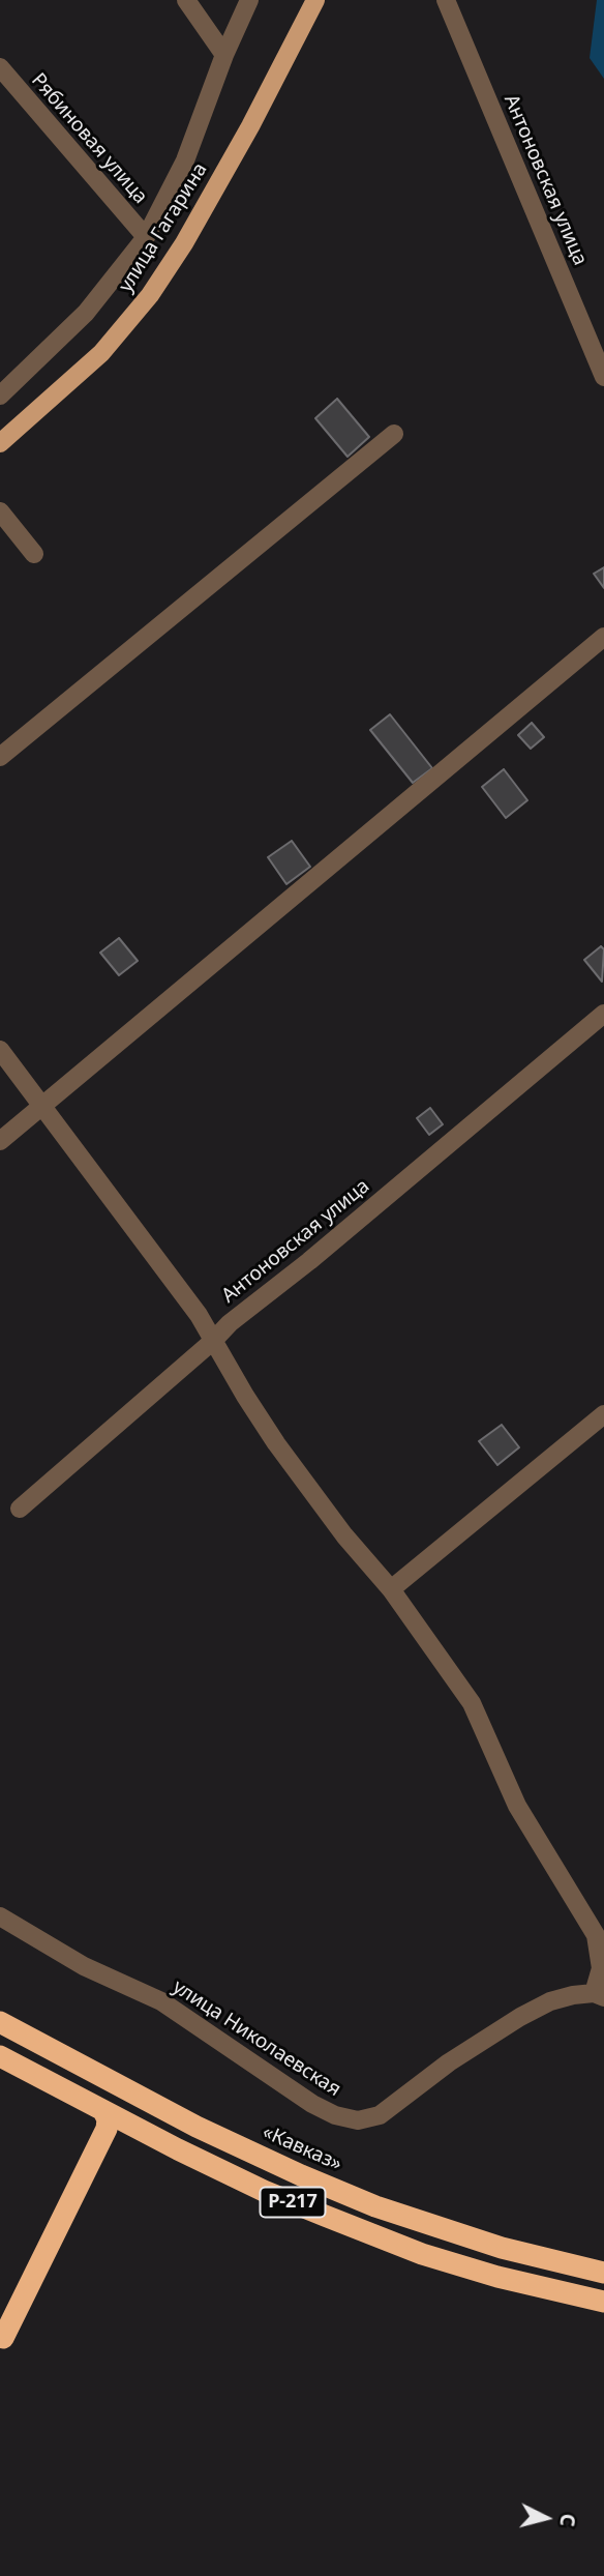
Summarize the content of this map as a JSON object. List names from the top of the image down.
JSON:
{
  "streets": {
    "highway": ["«Кавказ»", "Р-217"],
    "main road": ["улица Гагарина"],
    "street": ["Рябиновая улица", "Антоновская улица", "улица Николаевская"]
  },
  "north": "right"
}
